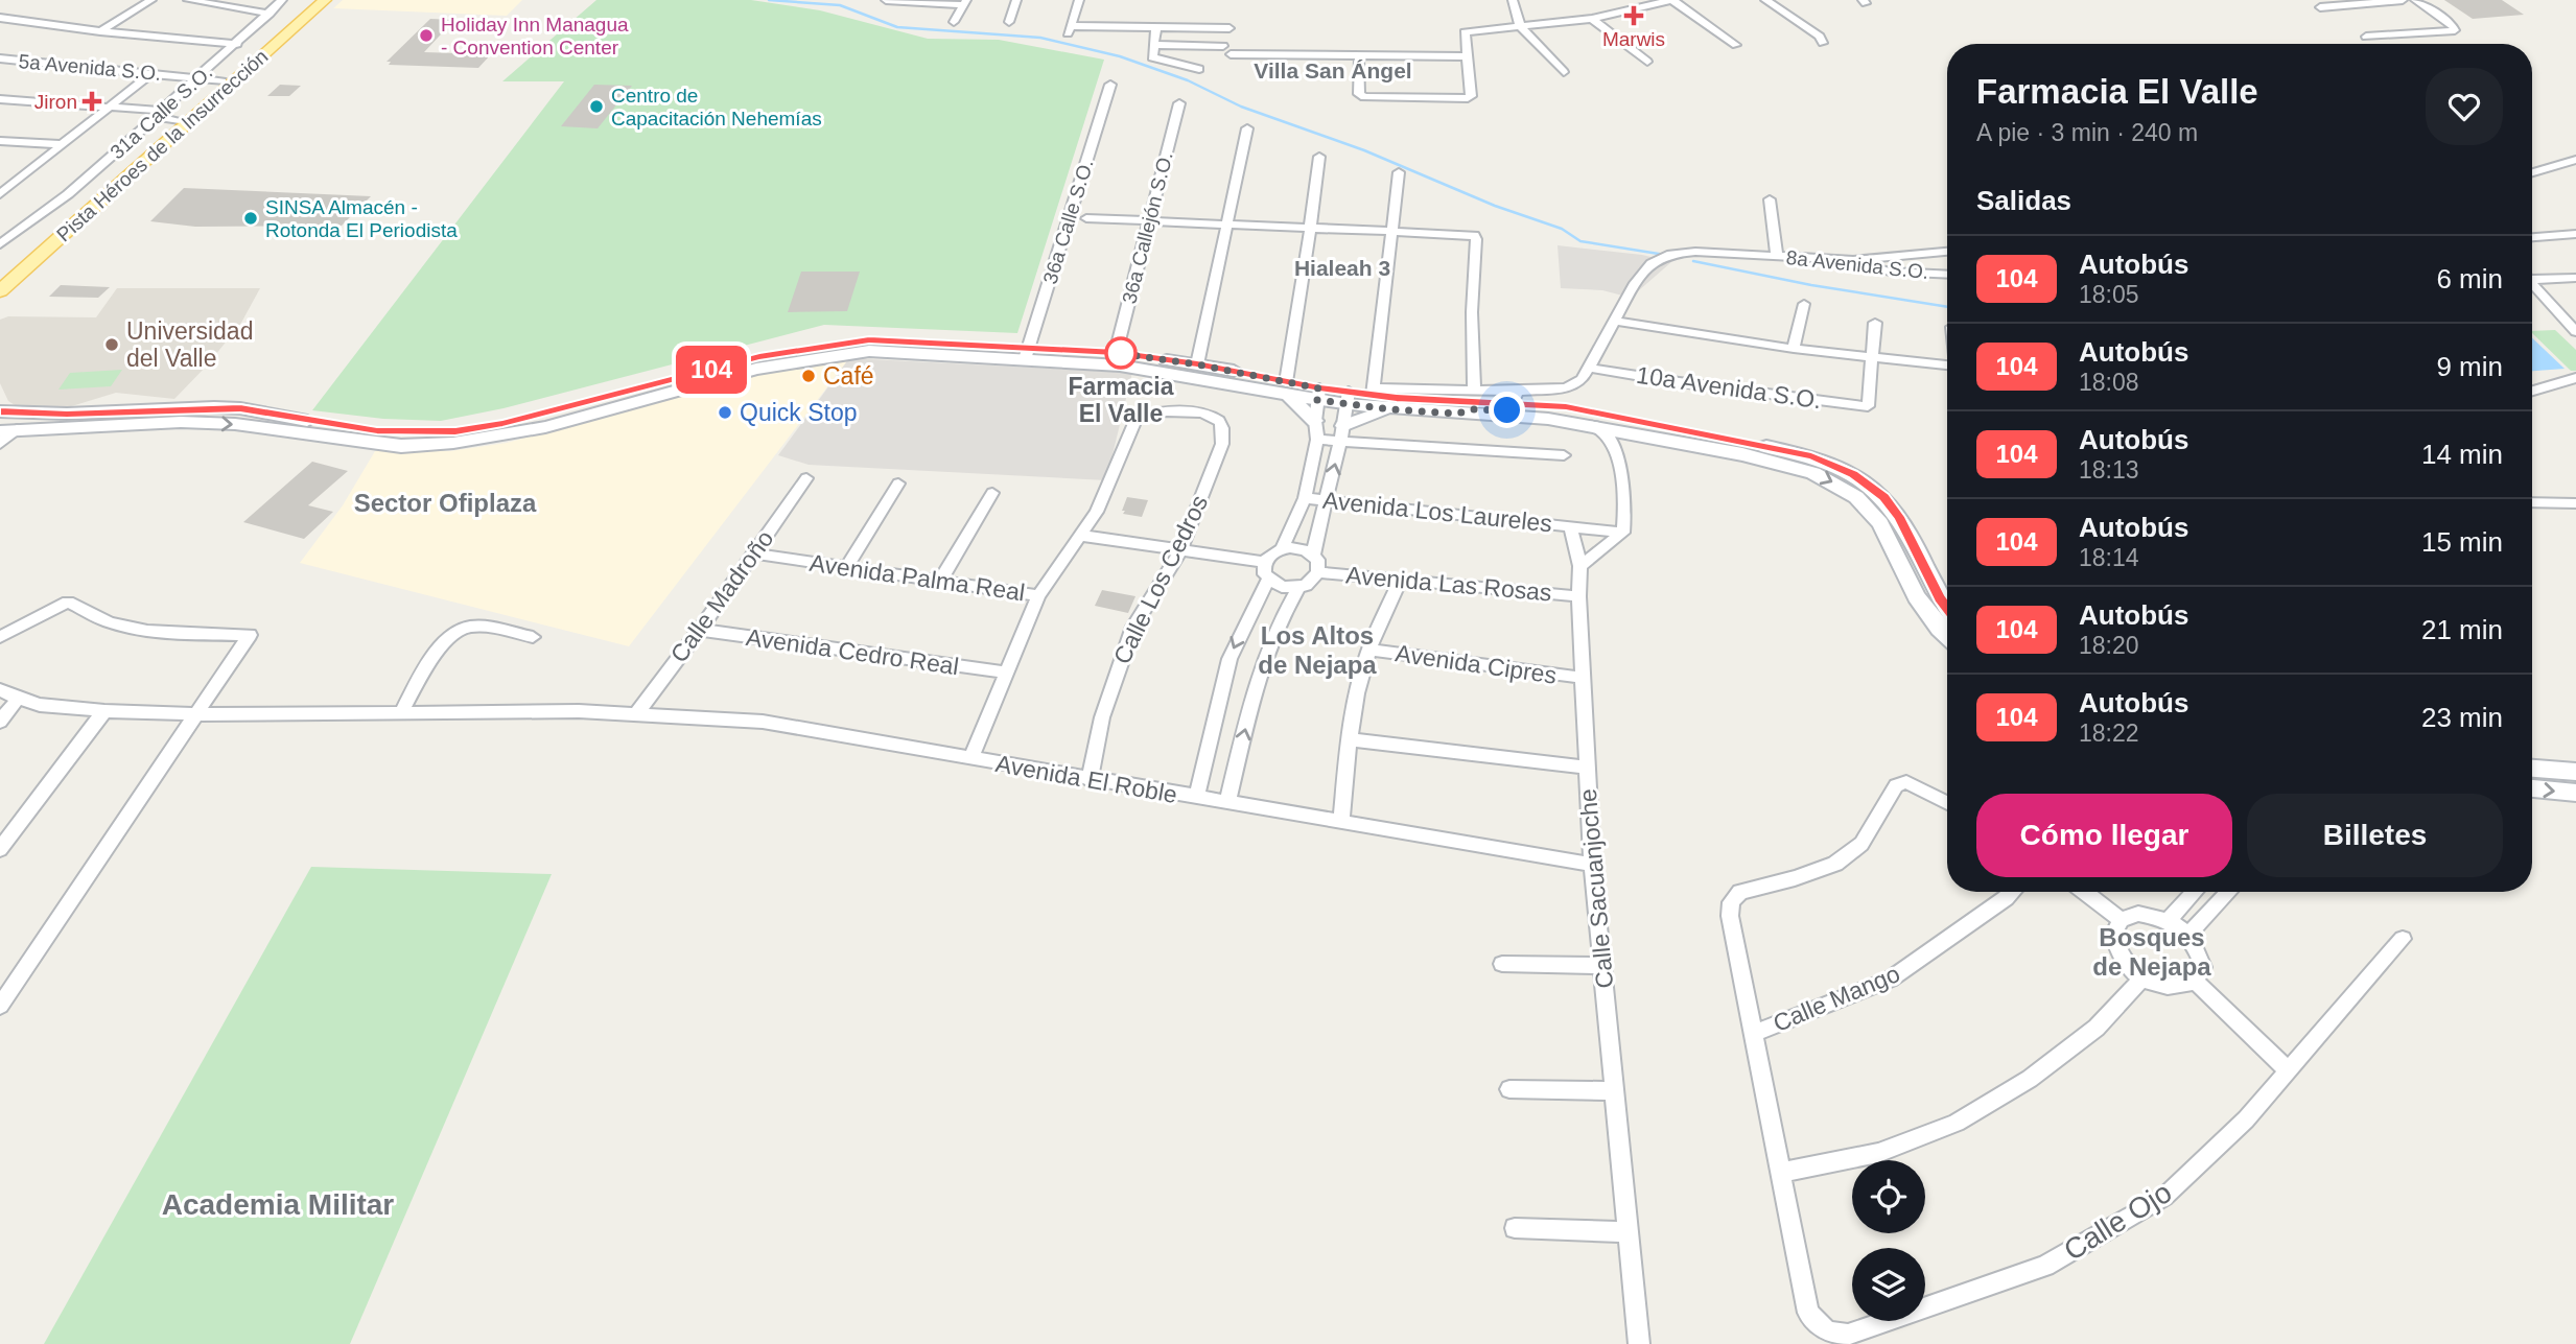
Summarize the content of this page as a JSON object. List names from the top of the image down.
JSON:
{
  "streets": {
    "main road": ["Pista Héroes de la Insurrección"],
    "street": [
      "5a Avenida S.O.",
      "31a Calle S.O.",
      "36a Calle S.O.",
      "36a Callejón S.O.",
      "8a Avenida S.O.",
      "10a Avenida S.O.",
      "Avenida Los Laureles",
      "Avenida Palma Real",
      "Calle Los Cedros",
      "Avenida Las Rosas",
      "Calle Madroño",
      "Avenida Cedro Real",
      "Avenida Cipres",
      "Avenida El Roble",
      "Calle Sacuanjoche",
      "Calle Mango",
      "Calle Ojo"
    ]
  },
  "crossings": [
    ["5a Avenida S.O.", "31a Calle S.O."],
    ["5a Avenida S.O.", "Pista Héroes de la Insurrección"],
    ["Avenida Los Laureles", "Calle Sacuanjoche"],
    ["Avenida Palma Real", "Calle Madroño"],
    ["Calle Los Cedros", "Avenida El Roble"],
    ["Avenida Las Rosas", "Calle Sacuanjoche"],
    ["Calle Madroño", "Avenida Cedro Real"],
    ["Calle Madroño", "Avenida El Roble"],
    ["Avenida Cipres", "Calle Sacuanjoche"],
    ["Avenida El Roble", "Calle Sacuanjoche"]
  ],
  "districts": [
    "Villa San Ángel",
    "Hialeah 3",
    "Sector Ofiplaza",
    "Los Altos de Nejapa",
    "Bosques de Nejapa",
    "Academia Militar"
  ],
  "places": {
    "health": ["Marwis", "Jiron"],
    "other": [
      "Holiday Inn Managua - Convention Center",
      "Centro de Capacitación Nehemías",
      "SINSA Almacén - Rotonda El Periodista",
      "Universidad del Valle",
      "Farmacia El Valle",
      "Café",
      "Quick Stop"
    ]
  },
  "lines": ["bus line 104"],
  "page": {
    "on_map": "104",
    "heading": [
      ["Farmacia El Valle", "A pie · 3 min · 240 m"],
      "Salidas"
    ],
    "list": [
      {
        "mark": "104",
        "name": "Autobús",
        "note": "18:05",
        "value": "6 min"
      },
      {
        "mark": "104",
        "name": "Autobús",
        "note": "18:08",
        "value": "9 min"
      },
      {
        "mark": "104",
        "name": "Autobús",
        "note": "18:13",
        "value": "14 min"
      },
      {
        "mark": "104",
        "name": "Autobús",
        "note": "18:14",
        "value": "15 min"
      },
      {
        "mark": "104",
        "name": "Autobús",
        "note": "18:20",
        "value": "21 min"
      },
      {
        "mark": "104",
        "name": "Autobús",
        "note": "18:22",
        "value": "23 min"
      }
    ],
    "buttons": ["Cómo llegar", "Billetes"]
  }
}
